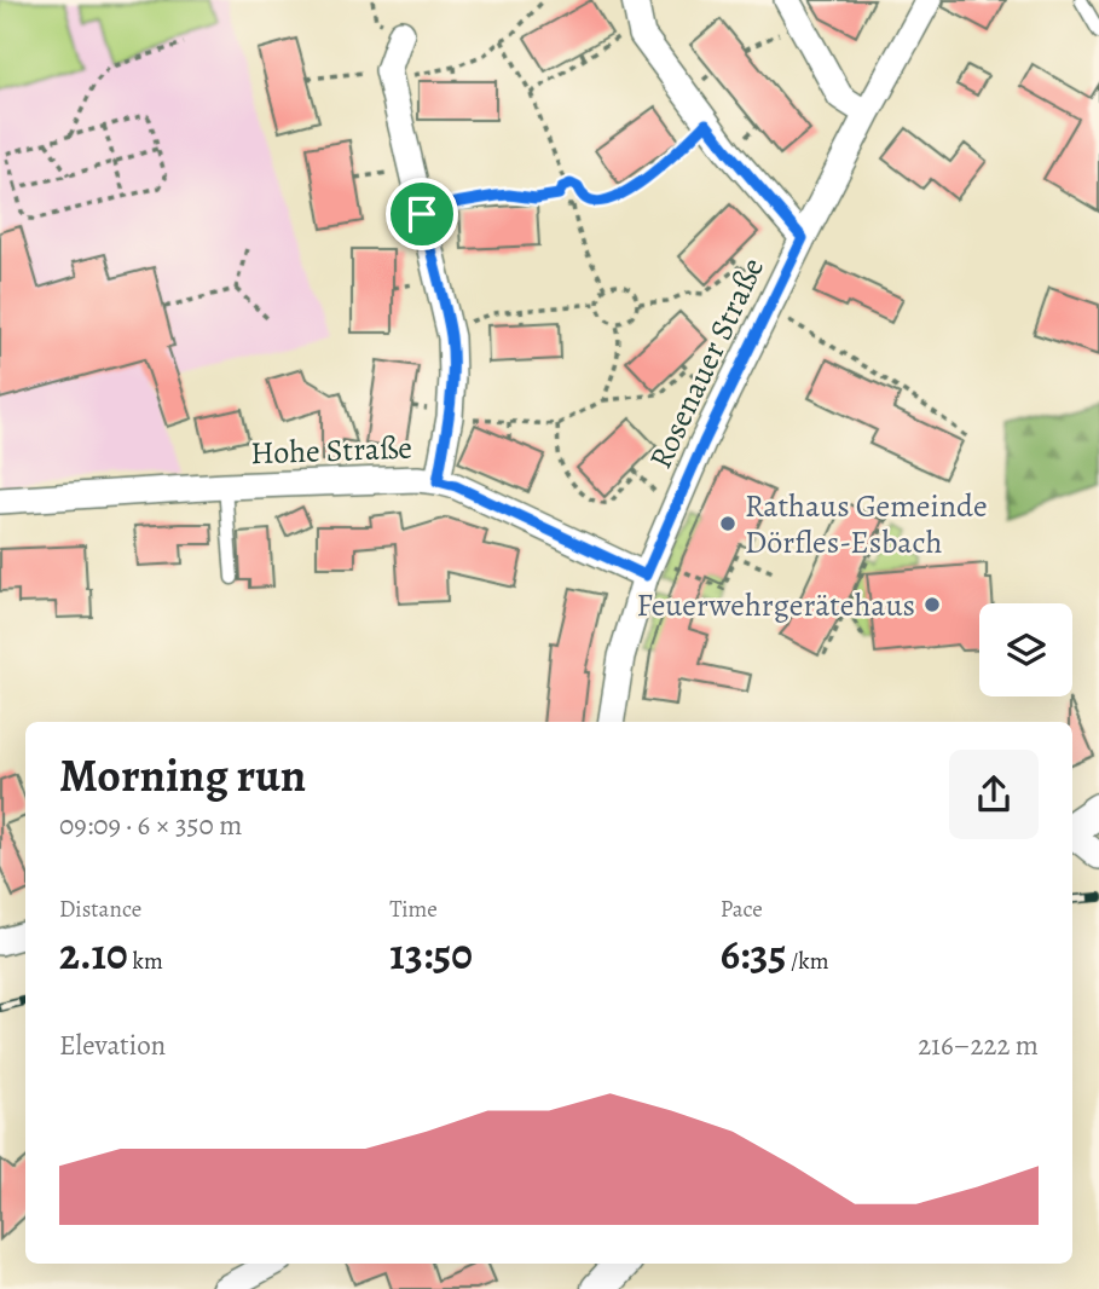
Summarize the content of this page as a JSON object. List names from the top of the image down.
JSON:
{
  "streets": {
    "street": ["Rosenauer Straße", "Hohe Straße"]
  },
  "crossings": [
    ["Rosenauer Straße", "Hohe Straße"]
  ],
  "places": ["Rathaus Gemeinde Dörfles-Esbach", "Feuerwehrgerätehaus"],
  "page": {
    "heading": ["Morning run", "09:09 · 6 × 350 m"],
    "stats": [
      ["Distance", "2.10 km"],
      ["Time", "13:50"],
      ["Pace", "6:35 /km"]
    ],
    "chart": ["Elevation", "216–222 m"]
  }
}
